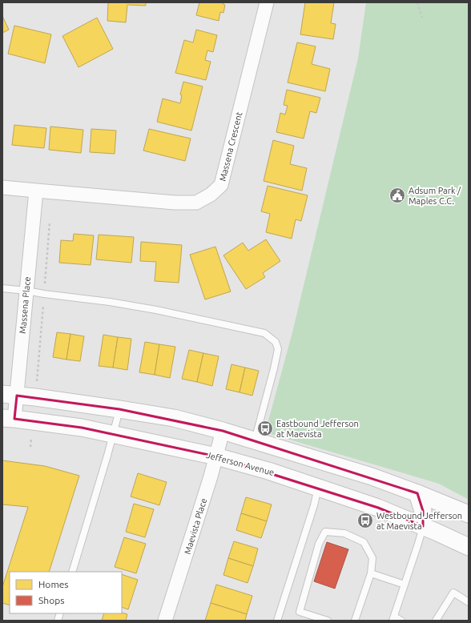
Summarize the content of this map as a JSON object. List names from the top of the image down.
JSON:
{
  "streets": {
    "street": [
      "Massena Crescent",
      "Massena Place",
      "Jefferson Avenue",
      "Maevista Place"
    ]
  },
  "crossings": [
    ["Massena Crescent", "Massena Place"],
    ["Massena Place", "Jefferson Avenue"],
    ["Jefferson Avenue", "Maevista Place"]
  ],
  "places": {
    "public building": ["Adsum Park / Maples C.C."],
    "bus stop": ["Eastbound Jefferson at Maevista", "Westbound Jefferson at Maevista"]
  },
  "legend": ["Homes", "Shops"]
}
